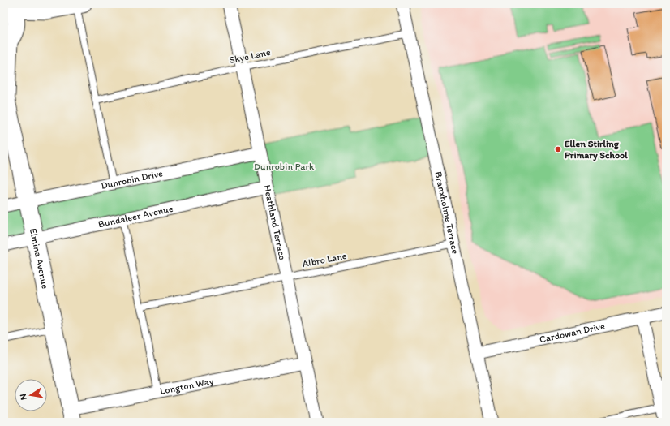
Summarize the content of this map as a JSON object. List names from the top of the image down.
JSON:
{
  "streets": {
    "street": [
      "Dunrobin Drive",
      "Branxholme Terrace",
      "Bundaleer Avenue",
      "Heathland Terrace",
      "Elmina Avenue",
      "Cardowan Drive",
      "Longton Way"
    ],
    "lane": ["Skye Lane", "Albro Lane"]
  },
  "crossings": [
    ["Skye Lane", "Branxholme Terrace"],
    ["Skye Lane", "Heathland Terrace"],
    ["Dunrobin Drive", "Heathland Terrace"],
    ["Dunrobin Drive", "Elmina Avenue"],
    ["Branxholme Terrace", "Albro Lane"],
    ["Branxholme Terrace", "Cardowan Drive"],
    ["Bundaleer Avenue", "Heathland Terrace"],
    ["Bundaleer Avenue", "Elmina Avenue"],
    ["Heathland Terrace", "Albro Lane"],
    ["Heathland Terrace", "Longton Way"],
    ["Elmina Avenue", "Longton Way"]
  ],
  "parks": ["Dunrobin Park"],
  "places": ["Ellen Stirling Primary School"],
  "north": "left"
}
